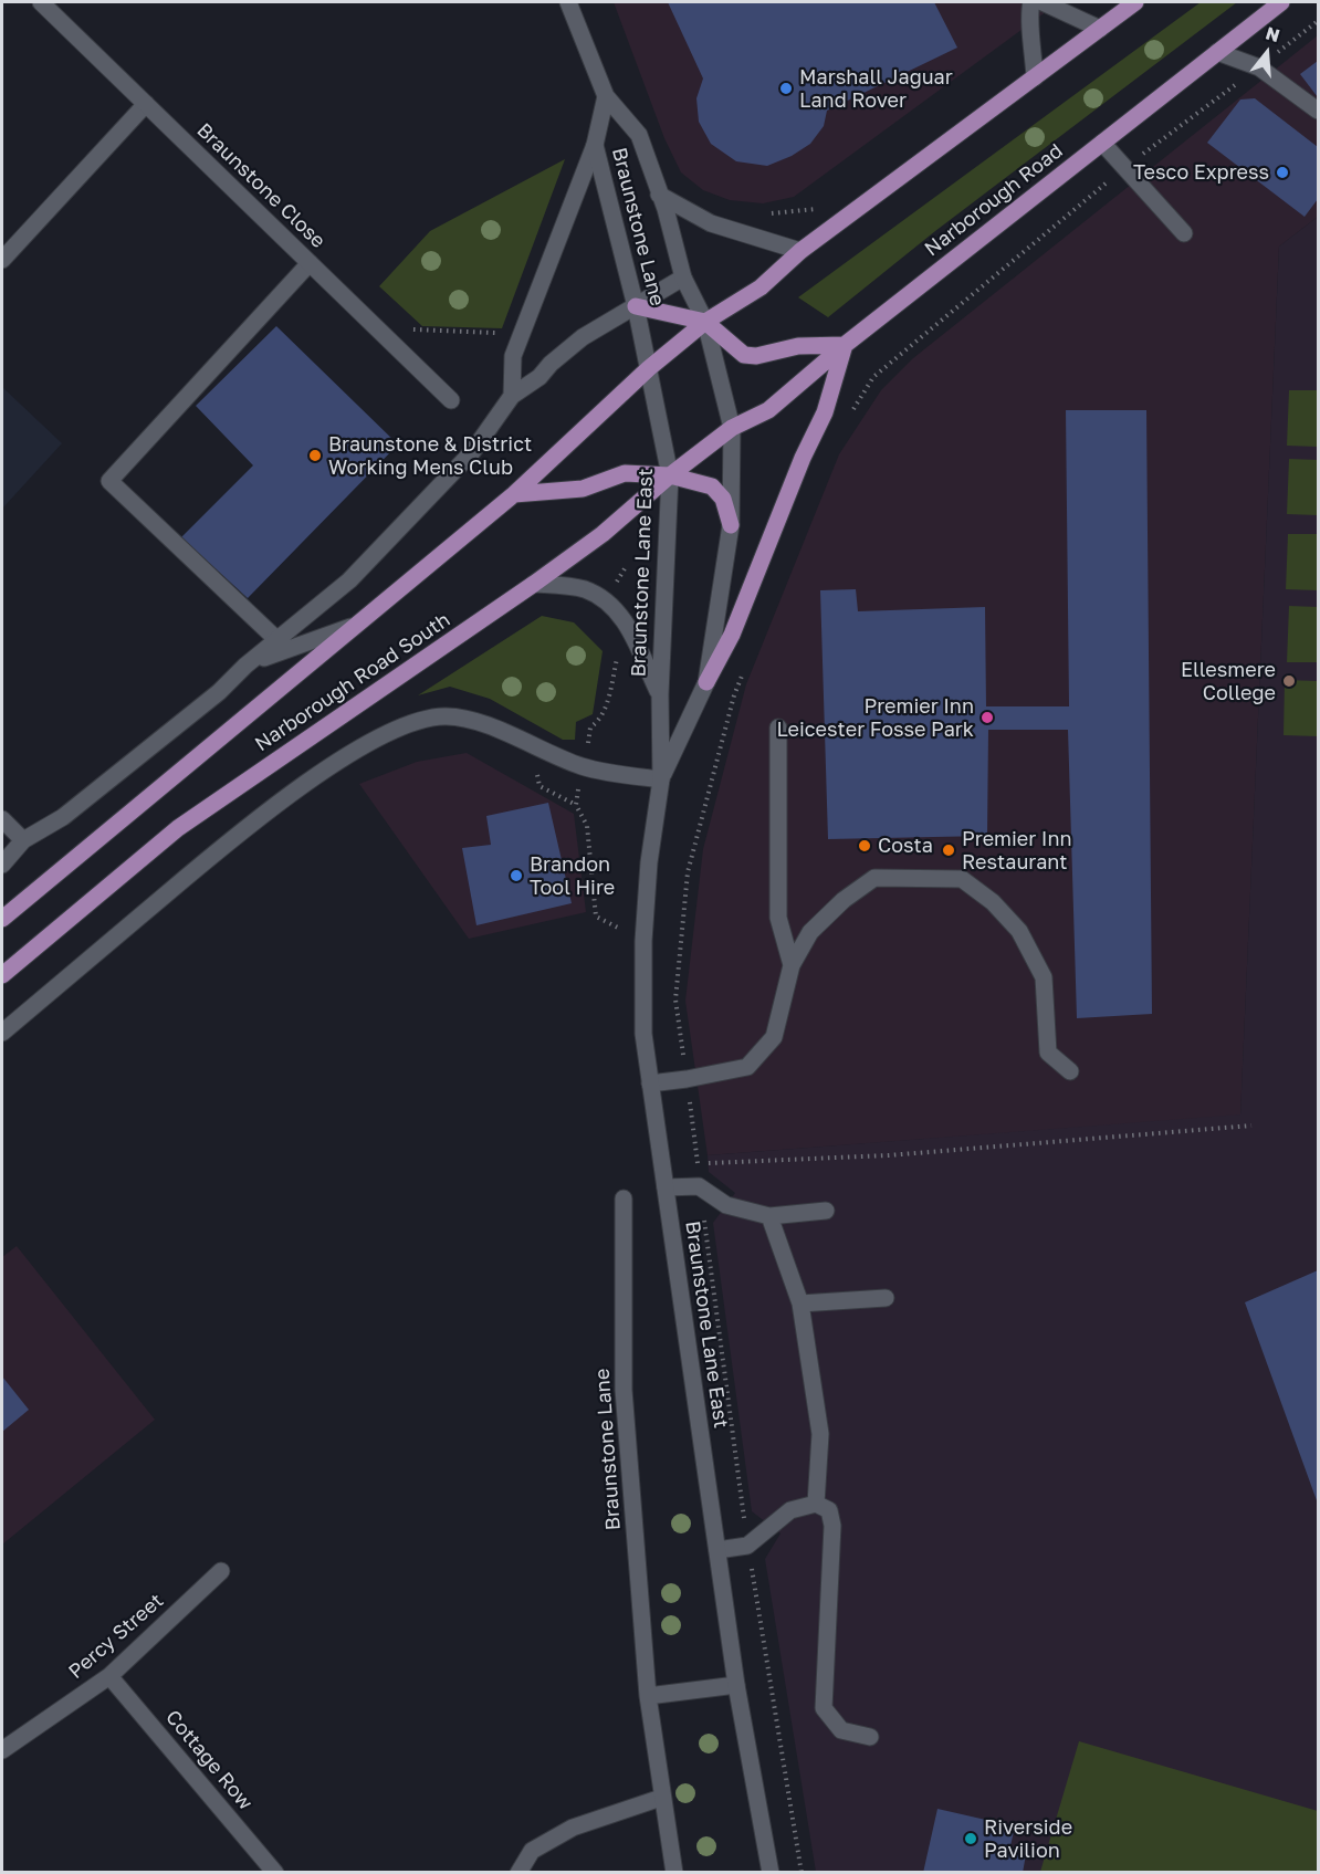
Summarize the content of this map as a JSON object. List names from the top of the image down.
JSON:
{
  "streets": {
    "main road": ["Narborough Road", "Narborough Road South"],
    "street": [
      "Braunstone Close",
      "Braunstone Lane",
      "Braunstone Lane East",
      "Percy Street",
      "Cottage Row"
    ]
  },
  "crossings": [
    ["Narborough Road", "Braunstone Lane East"],
    ["Narborough Road", "Narborough Road South"],
    ["Braunstone Lane", "Braunstone Lane East"],
    ["Braunstone Lane", "Narborough Road South"],
    ["Braunstone Lane East", "Narborough Road South"],
    ["Percy Street", "Cottage Row"]
  ],
  "places": [
    "Marshall Jaguar Land Rover",
    "Tesco Express",
    "Braunstone & District Working Mens Club",
    "Ellesmere College",
    "Premier Inn Leicester Fosse Park",
    "Costa",
    "Premier Inn Restaurant",
    "Brandon Tool Hire",
    "Riverside Pavilion"
  ],
  "north": "top"
}
